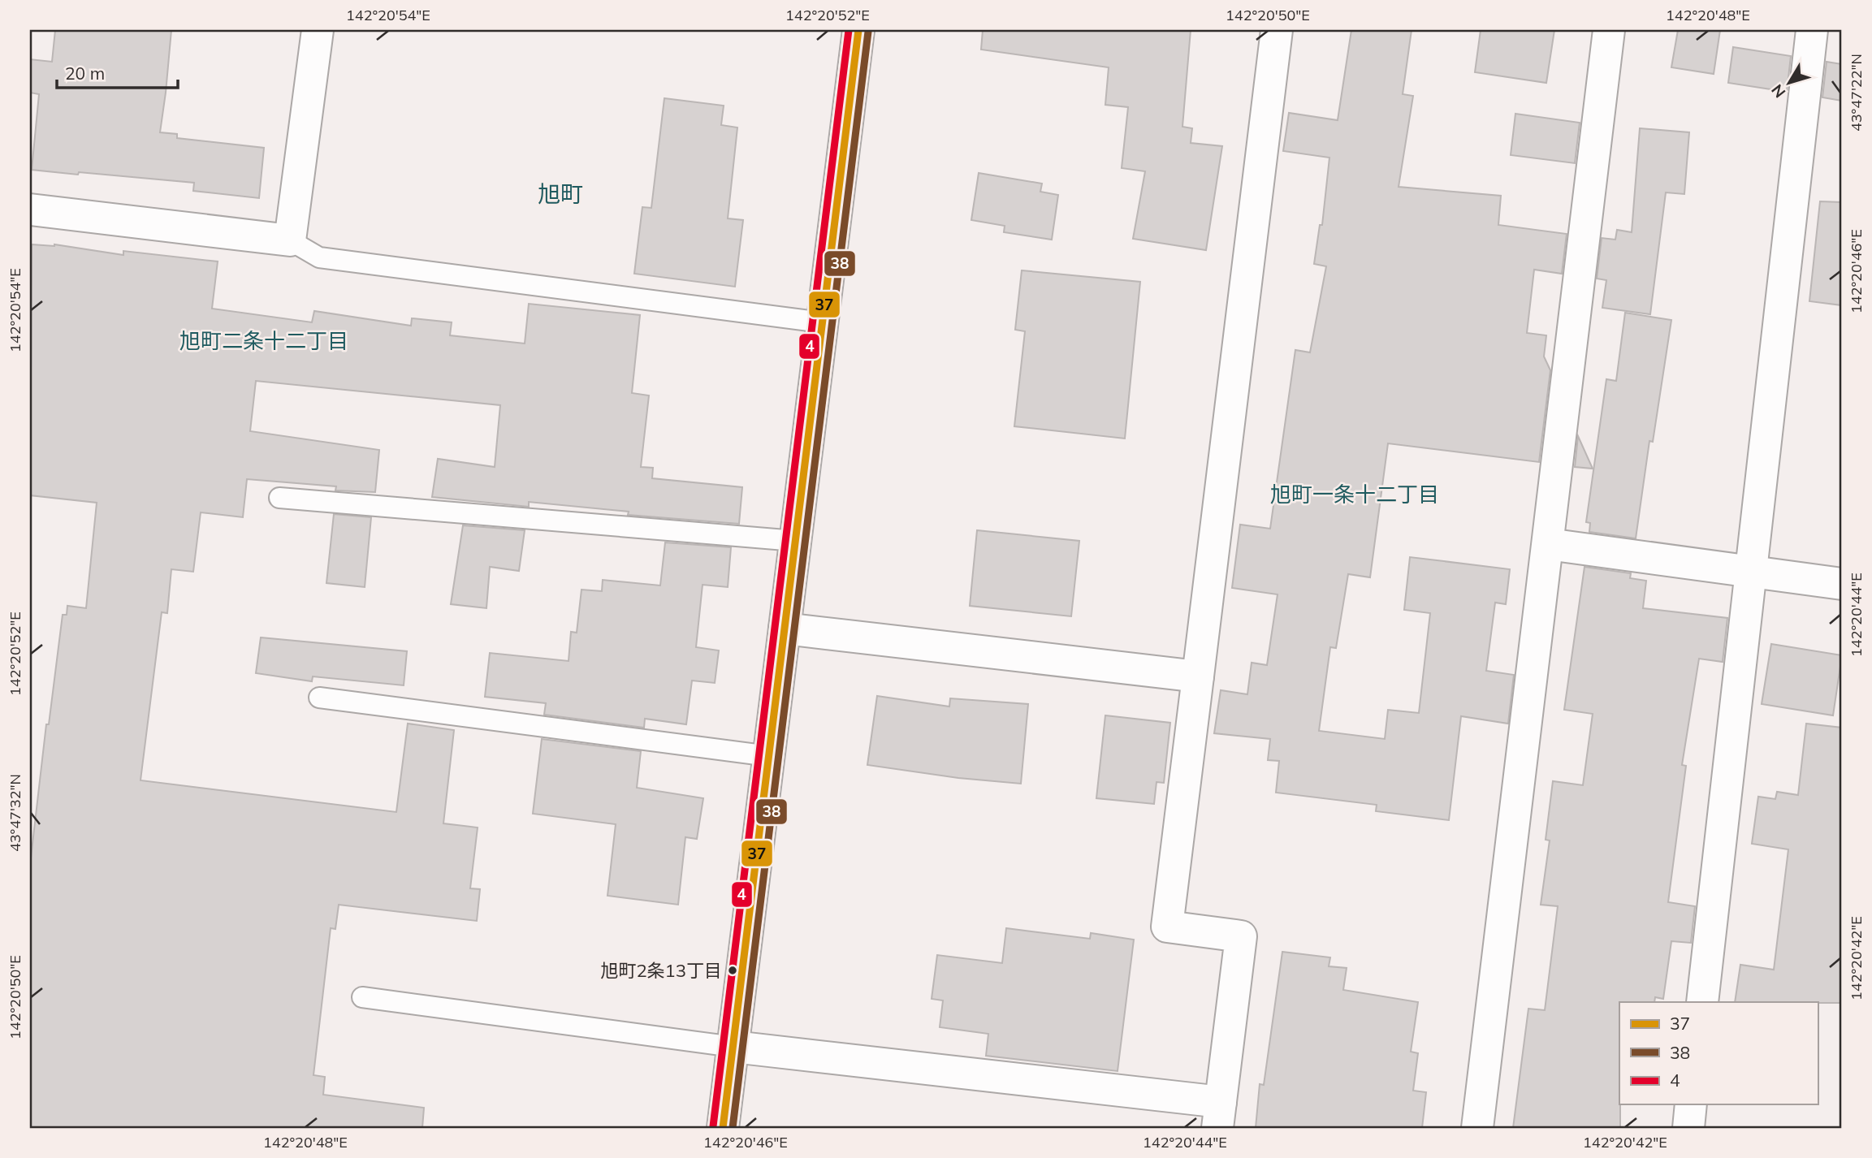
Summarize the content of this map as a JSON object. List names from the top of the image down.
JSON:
{
  "districts": ["旭町", "旭町二条十二丁目", "旭町一条十二丁目"],
  "places": ["旭町2条13丁目"],
  "lines": ["transit line 37", "transit line 4", "transit line 38"],
  "legend": ["37", "38", "4"],
  "scale_bar": "20 m",
  "north": "bottom left",
  "coordinates": [
    "142°20'54\"E",
    "142°20'52\"E",
    "142°20'50\"E",
    "142°20'48\"E",
    "43°47'22\"N",
    "142°20'46\"E",
    "142°20'44\"E",
    "43°47'32\"N",
    "142°20'42\"E"
  ]
}
